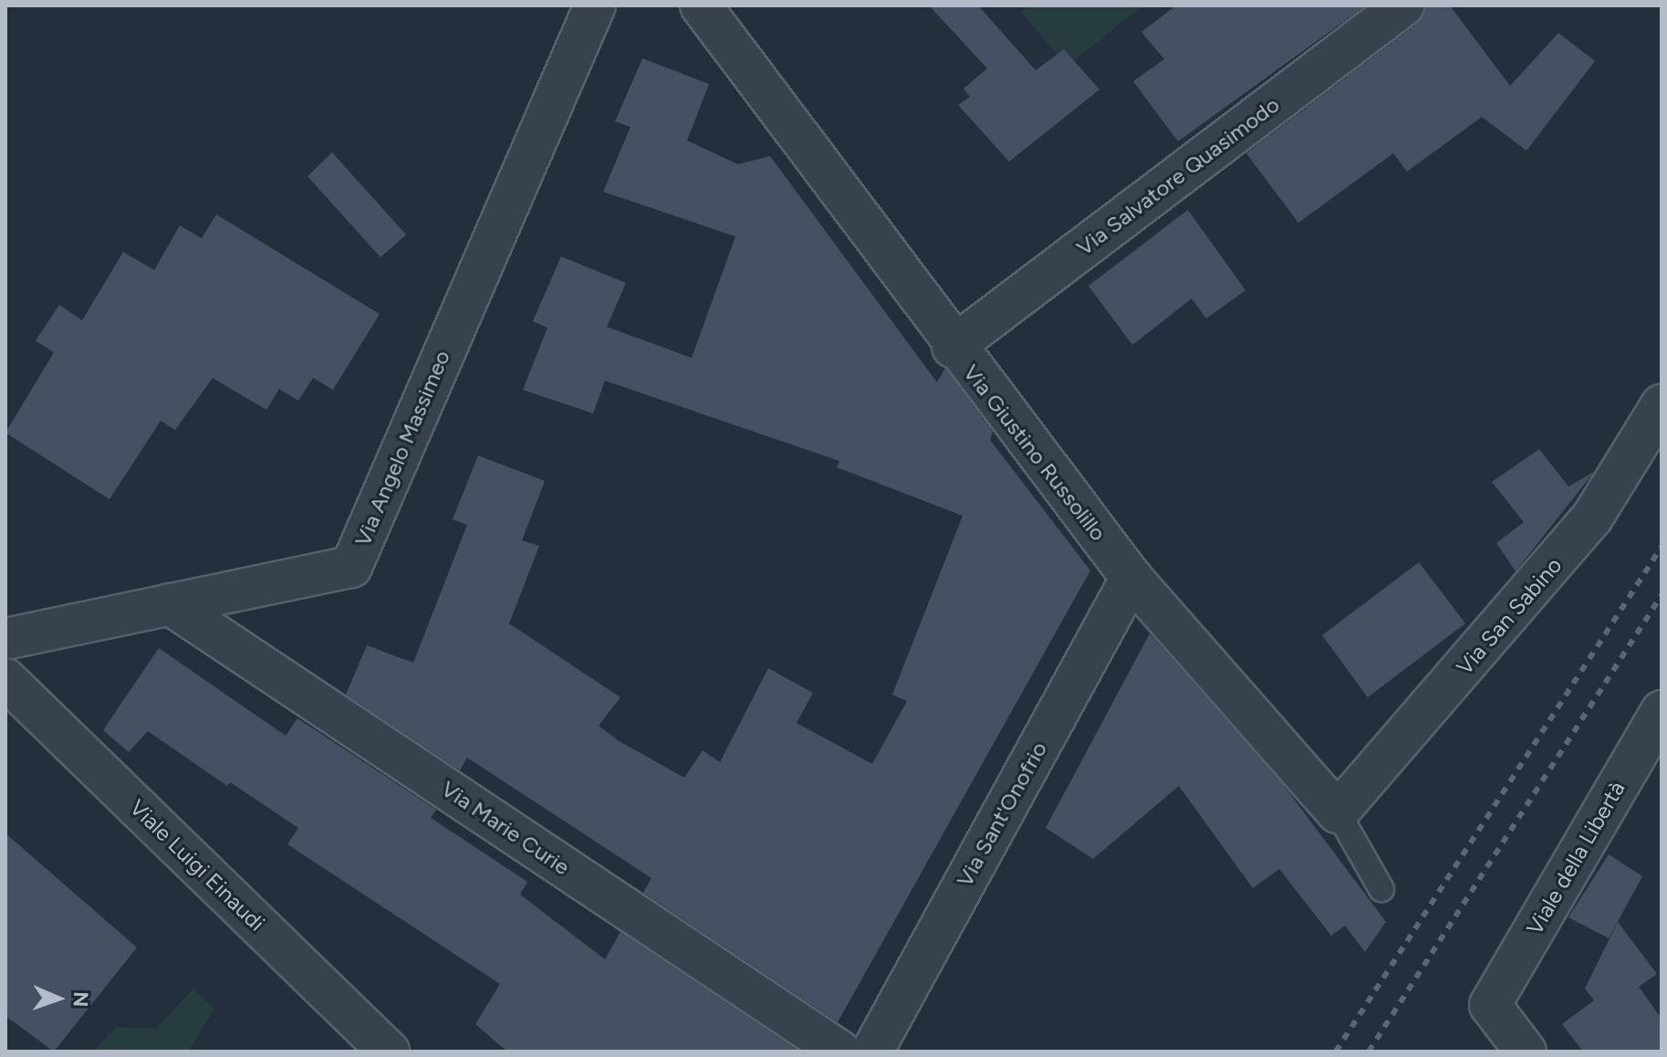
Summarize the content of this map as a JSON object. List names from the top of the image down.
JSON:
{
  "streets": {
    "street": [
      "Via Salvatore Quasimodo",
      "Via Angelo Massimeo",
      "Via Giustino Russolillo",
      "Via San Sabino",
      "Via Sant'Onofrio",
      "Via Marie Curie",
      "Viale della Libertà",
      "Viale Luigi Einaudi"
    ]
  },
  "crossings": [
    ["Via Salvatore Quasimodo", "Via Giustino Russolillo"],
    ["Via Angelo Massimeo", "Via Marie Curie"],
    ["Via Giustino Russolillo", "Via San Sabino"],
    ["Via Giustino Russolillo", "Via Sant'Onofrio"]
  ],
  "north": "right"
}
